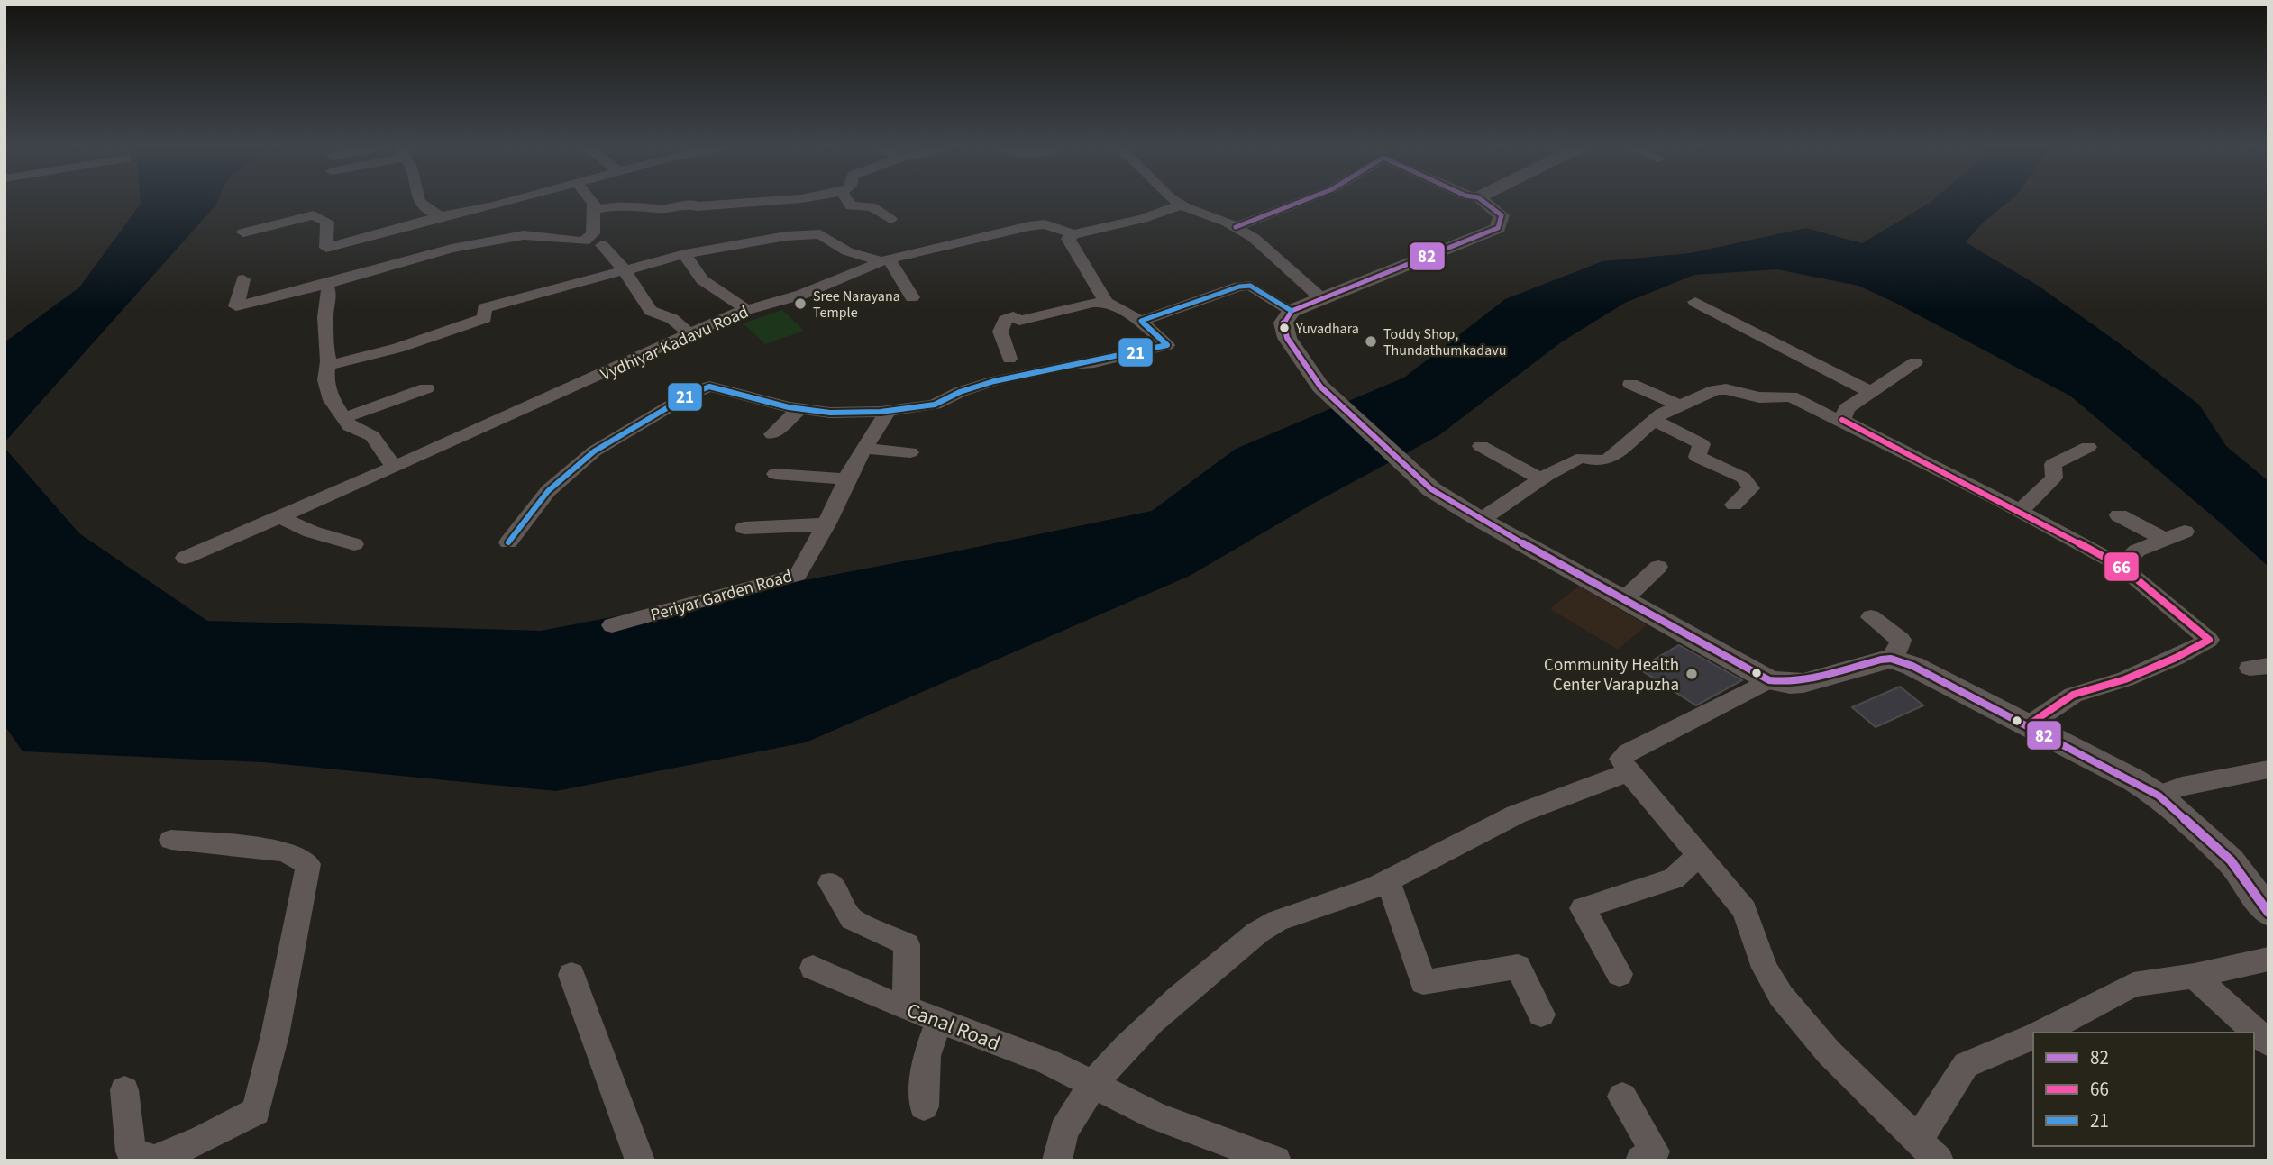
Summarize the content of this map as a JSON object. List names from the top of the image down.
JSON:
{
  "streets": {
    "street": ["Vydhiyar Kadavu Road", "Periyar Garden Road", "Canal Road"]
  },
  "places": [
    "Sree Narayana Temple",
    "Yuvadhara",
    "Toddy Shop, Thundathumkadavu",
    "Community Health Center Varapuzha"
  ],
  "lines": ["transit line 82", "transit line 21", "transit line 66"],
  "legend": ["82", "66", "21"]
}
